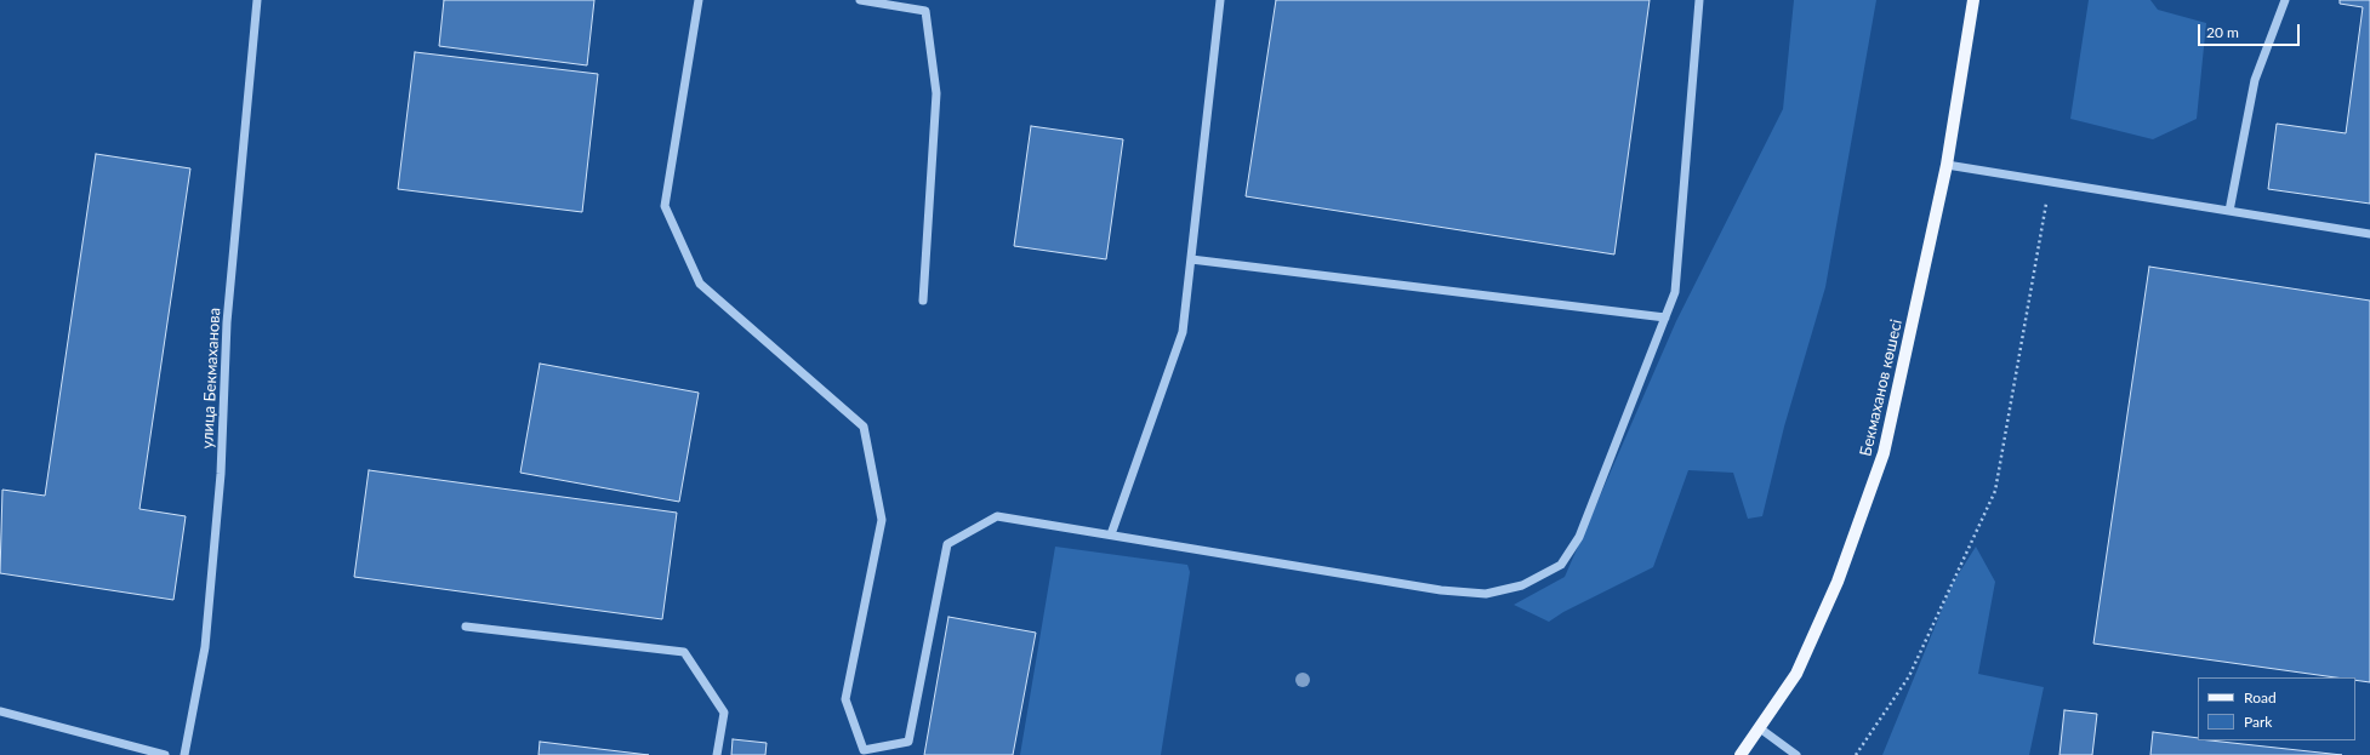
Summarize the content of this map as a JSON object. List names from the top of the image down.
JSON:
{
  "streets": {
    "main road": ["Бекмаханов көшесі"],
    "street": ["улица Бекмаханова"]
  },
  "legend": ["Road", "Park"],
  "scale_bar": "20 m"
}
